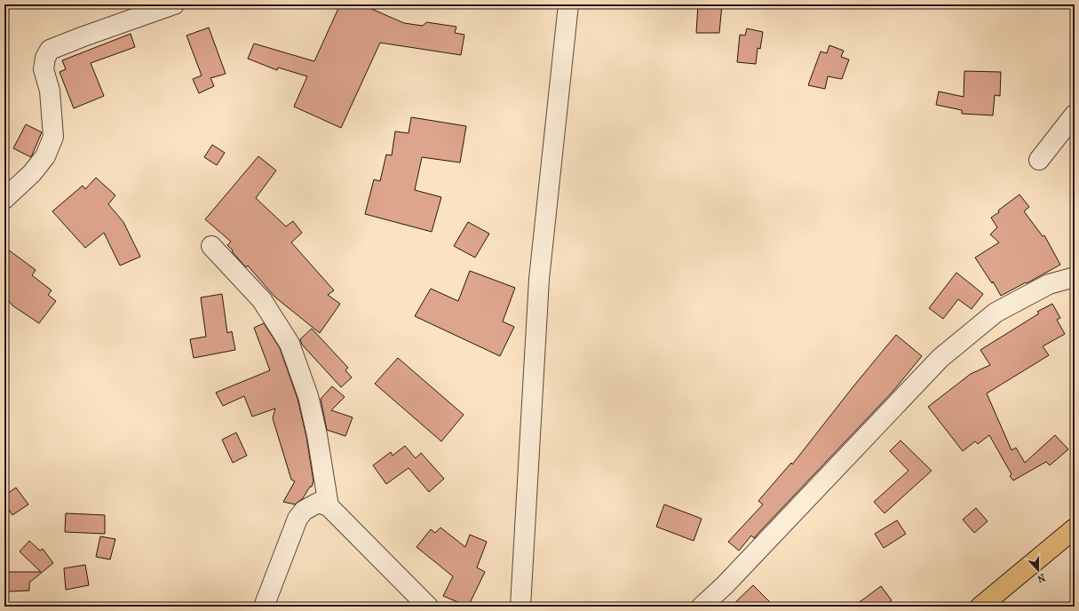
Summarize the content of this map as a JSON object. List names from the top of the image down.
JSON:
{
  "north": "bottom"
}
